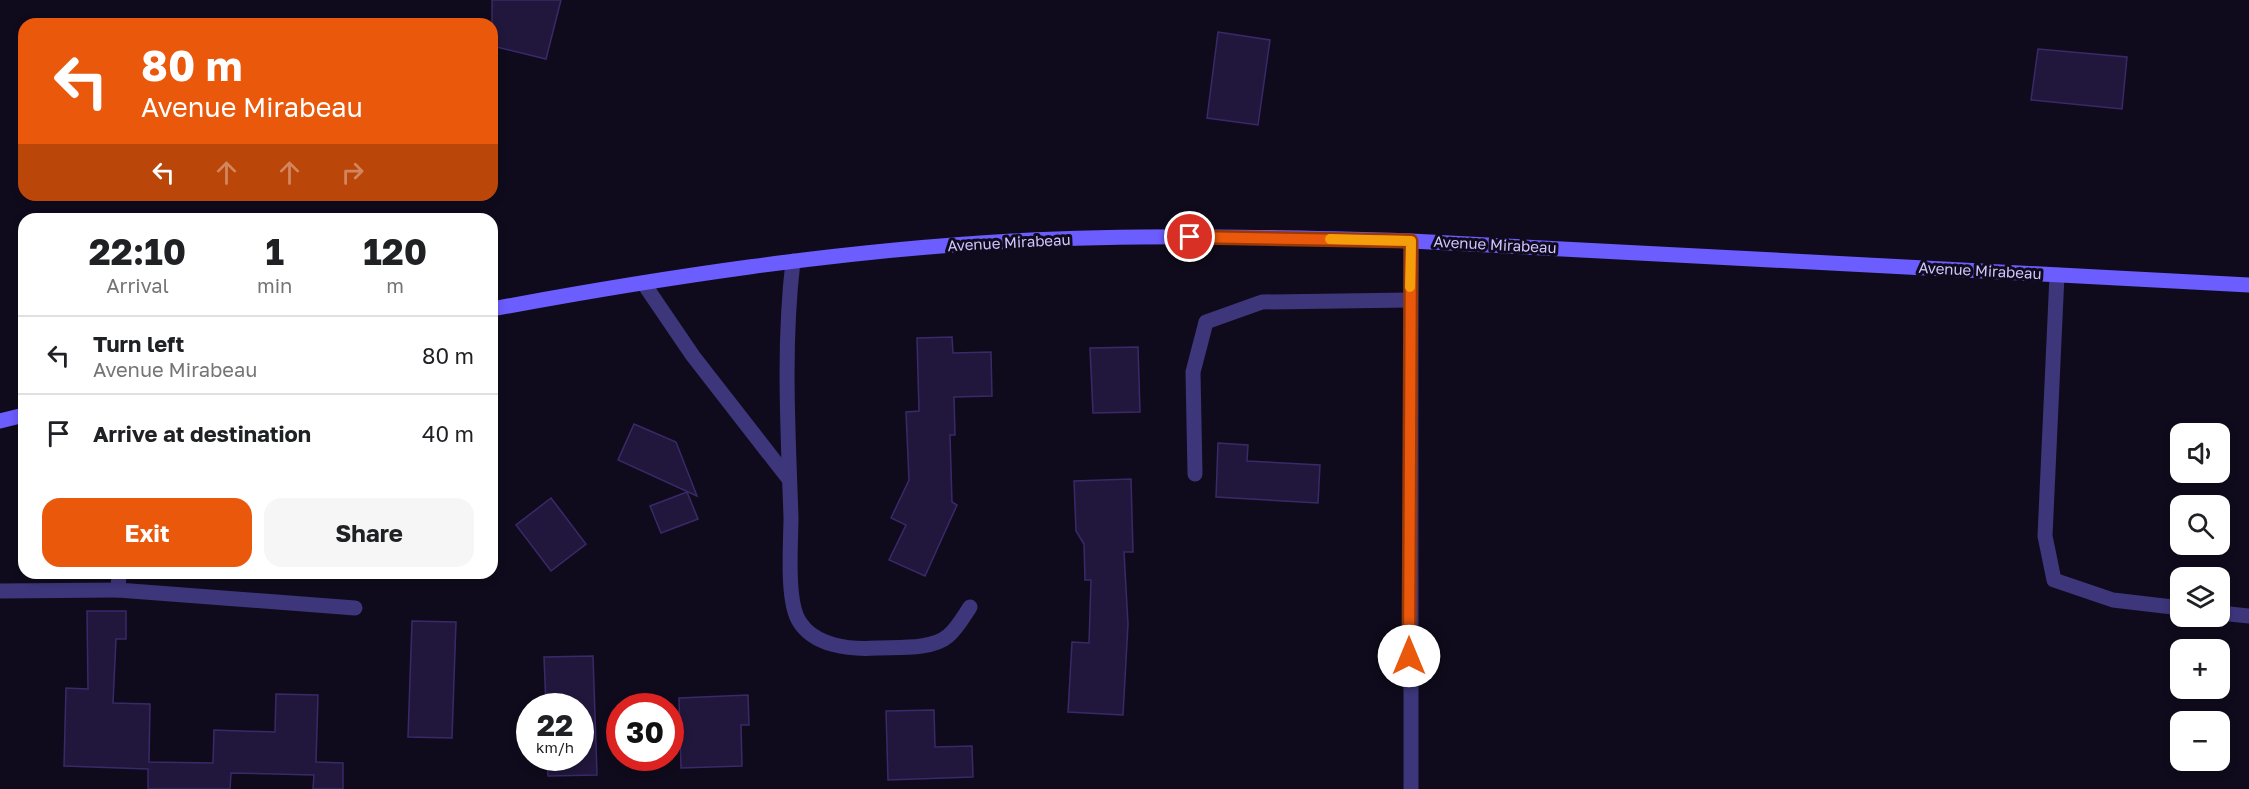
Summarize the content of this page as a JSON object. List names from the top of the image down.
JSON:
{
  "streets": {
    "main road": ["Avenue Mirabeau"]
  },
  "page": {
    "turn": ["80 m", "Avenue Mirabeau"],
    "eta": [
      "22:10",
      "Arrival",
      "1",
      "min",
      "120",
      "m"
    ],
    "list": [
      {
        "name": "Turn left",
        "note": "Avenue Mirabeau",
        "value": "80 m"
      },
      {
        "name": "Arrive at destination",
        "value": "40 m"
      }
    ],
    "map_buttons": ["+", "−"],
    "buttons": ["Exit", "Share"],
    "speed": "22 km/h",
    "limit": "30"
  }
}
